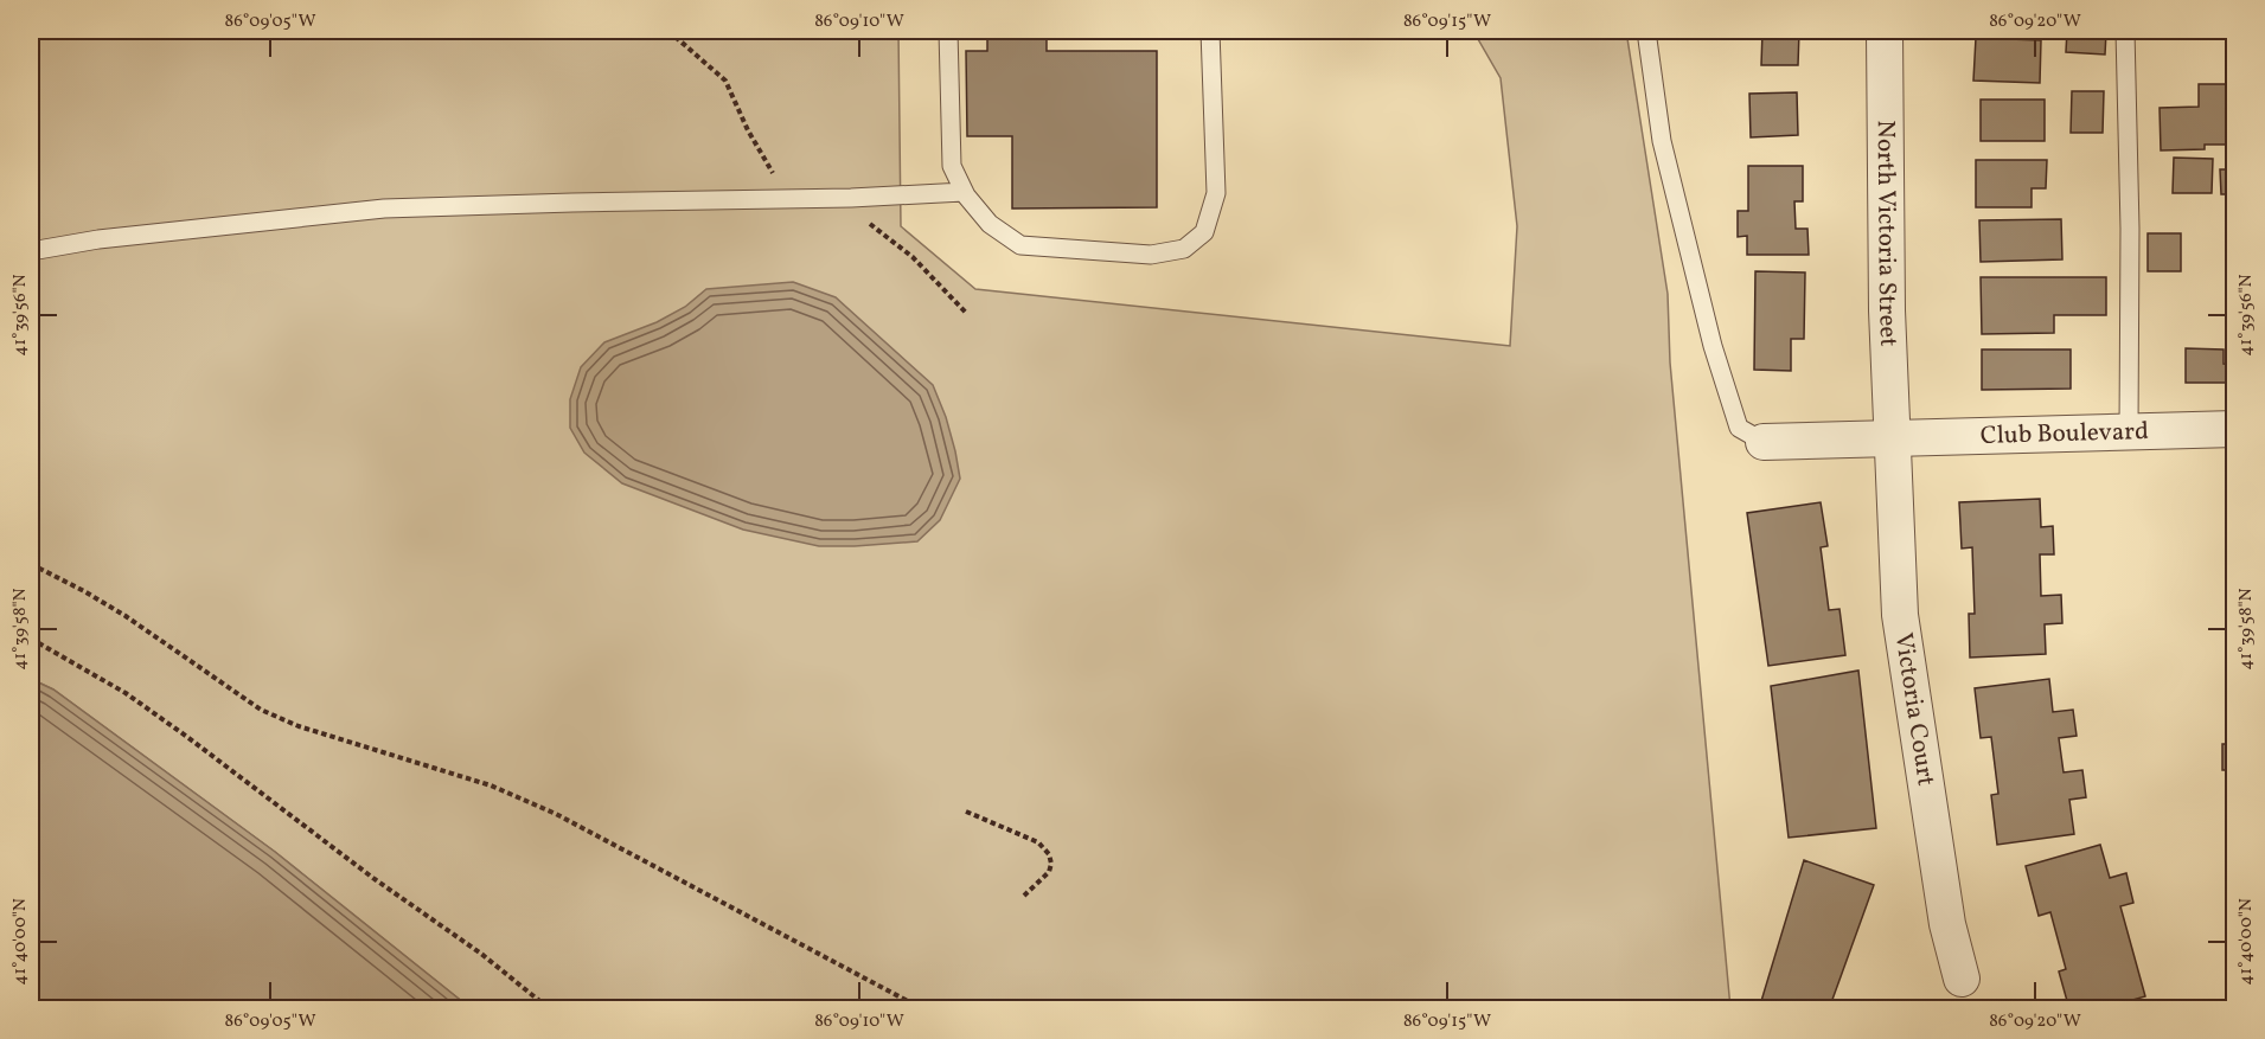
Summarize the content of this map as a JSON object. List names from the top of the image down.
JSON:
{
  "streets": {
    "street": ["North Victoria Street", "Club Boulevard", "Victoria Court"]
  },
  "crossings": [
    ["North Victoria Street", "Club Boulevard"],
    ["North Victoria Street", "Victoria Court"],
    ["Club Boulevard", "Victoria Court"]
  ],
  "coordinates": [
    "86°09'05\"W",
    "86°09'10\"W",
    "86°09'15\"W",
    "86°09'20\"W",
    "41°39'56\"N",
    "41°39'58\"N",
    "41°40'00\"N"
  ]
}
